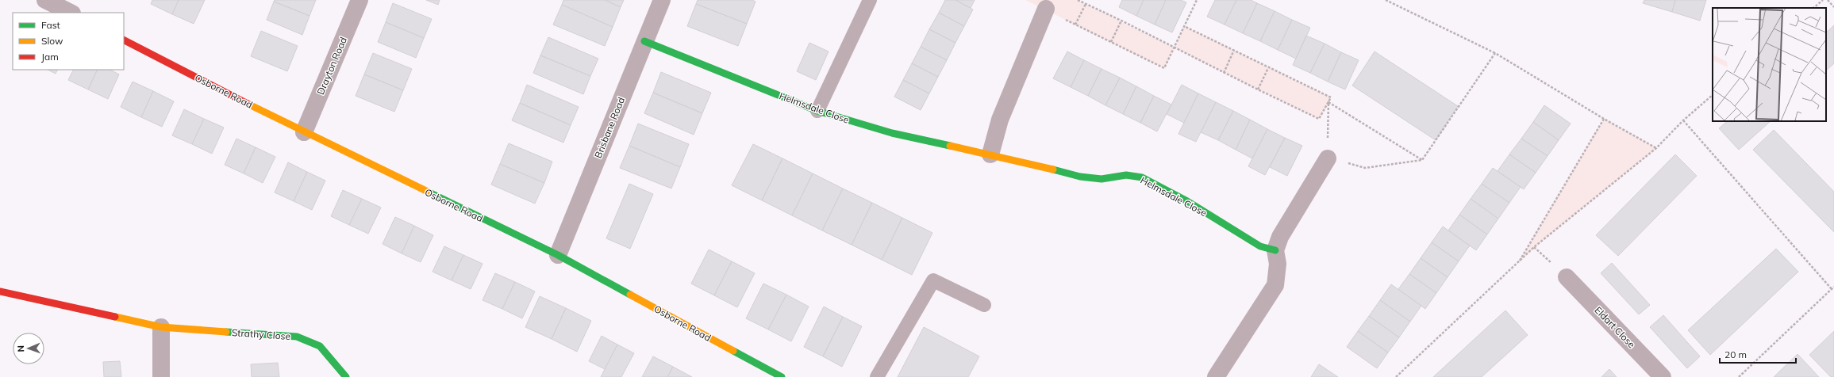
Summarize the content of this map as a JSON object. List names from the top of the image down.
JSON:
{
  "streets": {
    "street": [
      "Drayton Road",
      "Osborne Road",
      "Helmsdale Close",
      "Brisbane Road",
      "Eldart Close",
      "Strathy Close"
    ]
  },
  "crossings": [
    ["Drayton Road", "Osborne Road"],
    ["Osborne Road", "Brisbane Road"],
    ["Helmsdale Close", "Brisbane Road"]
  ],
  "legend": ["Fast", "Slow", "Jam"],
  "scale_bar": "20 m",
  "north": "left"
}
